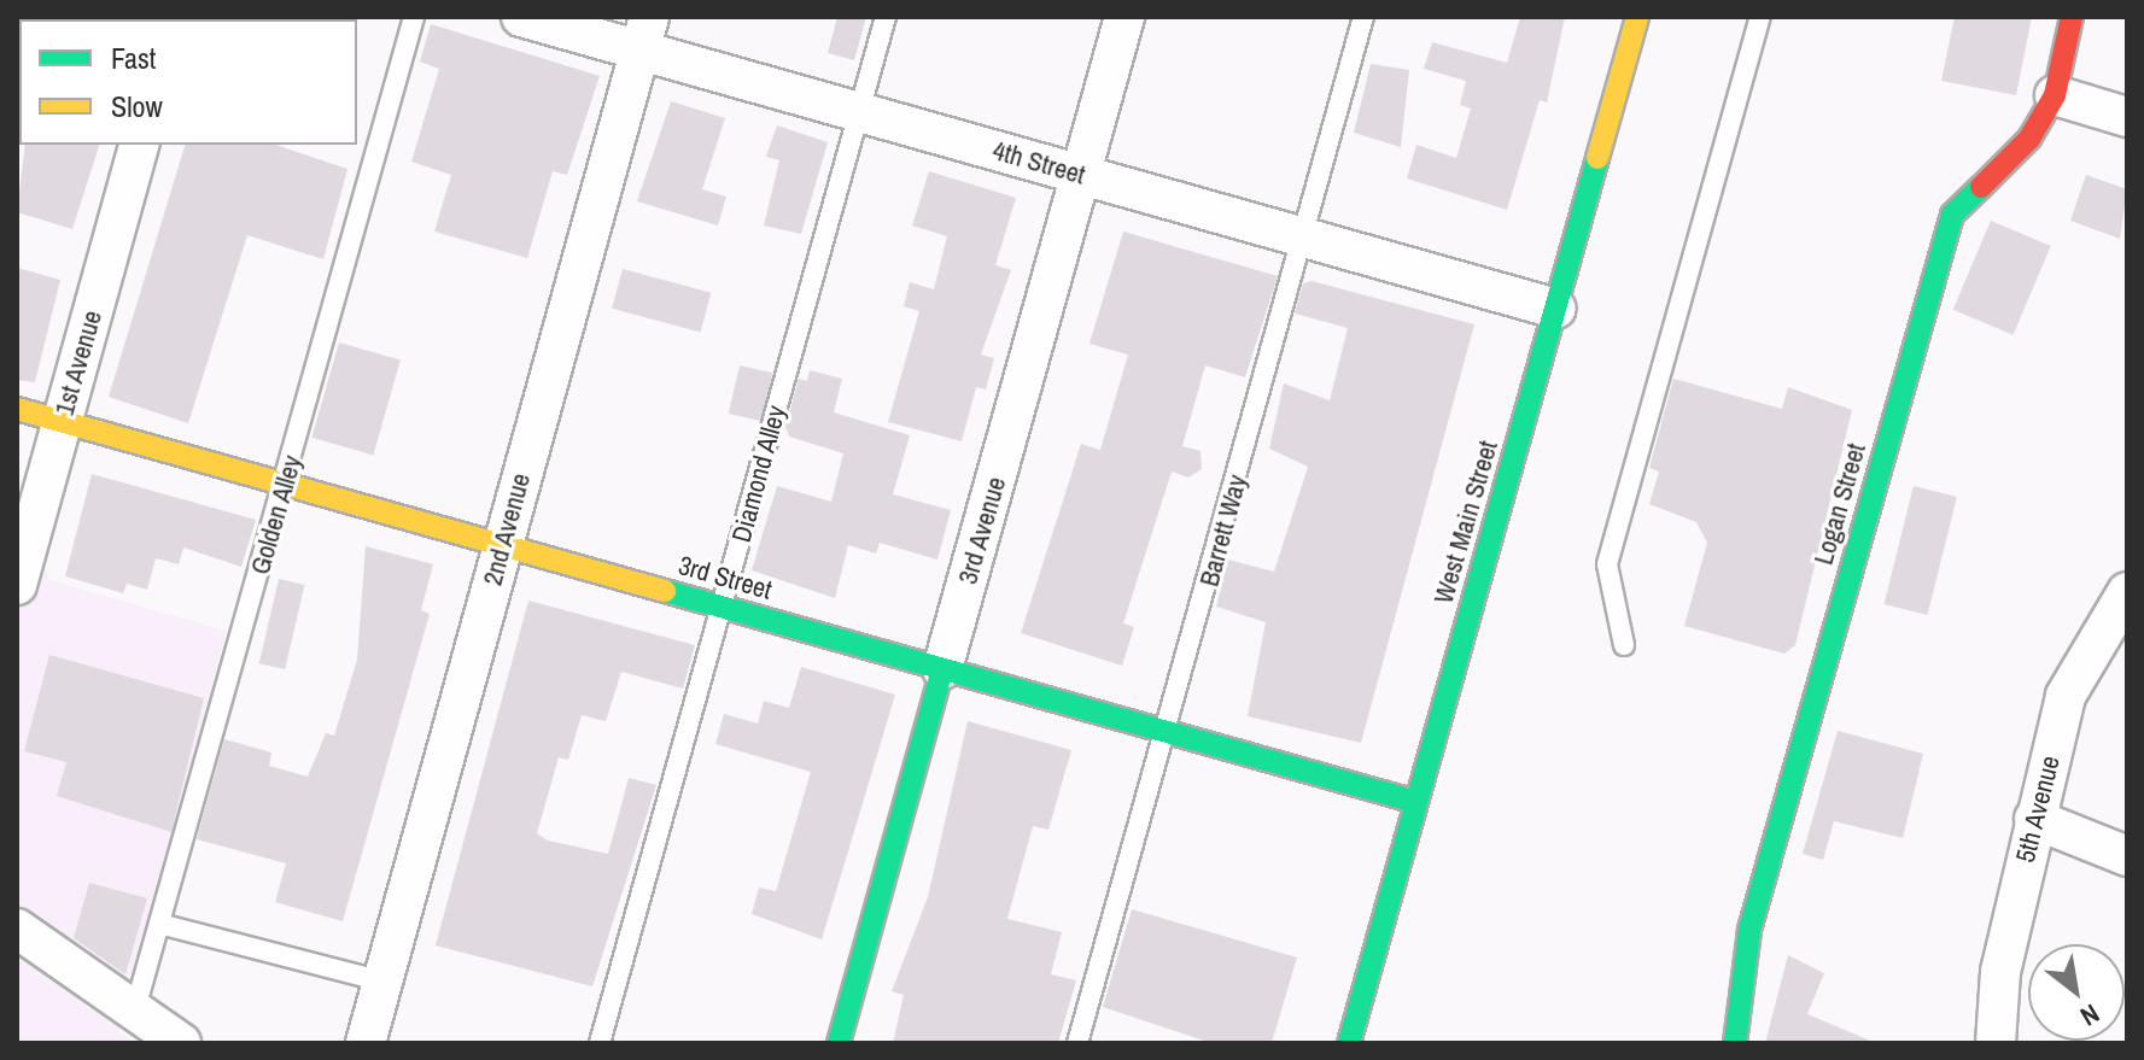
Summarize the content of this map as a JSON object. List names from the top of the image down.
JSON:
{
  "streets": {
    "street": [
      "4th Street",
      "1st Avenue",
      "Logan Street",
      "West Main Street",
      "2nd Avenue",
      "3rd Avenue",
      "3rd Street",
      "5th Avenue"
    ],
    "lane": ["Diamond Alley", "Golden Alley", "Barrett Way"]
  },
  "crossings": [
    ["4th Street", "Diamond Alley"],
    ["4th Street", "West Main Street"],
    ["4th Street", "2nd Avenue"],
    ["4th Street", "3rd Avenue"],
    ["4th Street", "Barrett Way"],
    ["1st Avenue", "3rd Street"],
    ["Diamond Alley", "3rd Street"],
    ["Golden Alley", "3rd Street"],
    ["West Main Street", "3rd Street"],
    ["2nd Avenue", "3rd Street"],
    ["3rd Avenue", "3rd Street"],
    ["Barrett Way", "3rd Street"]
  ],
  "legend": ["Fast", "Slow"],
  "north": "bottom right"
}
